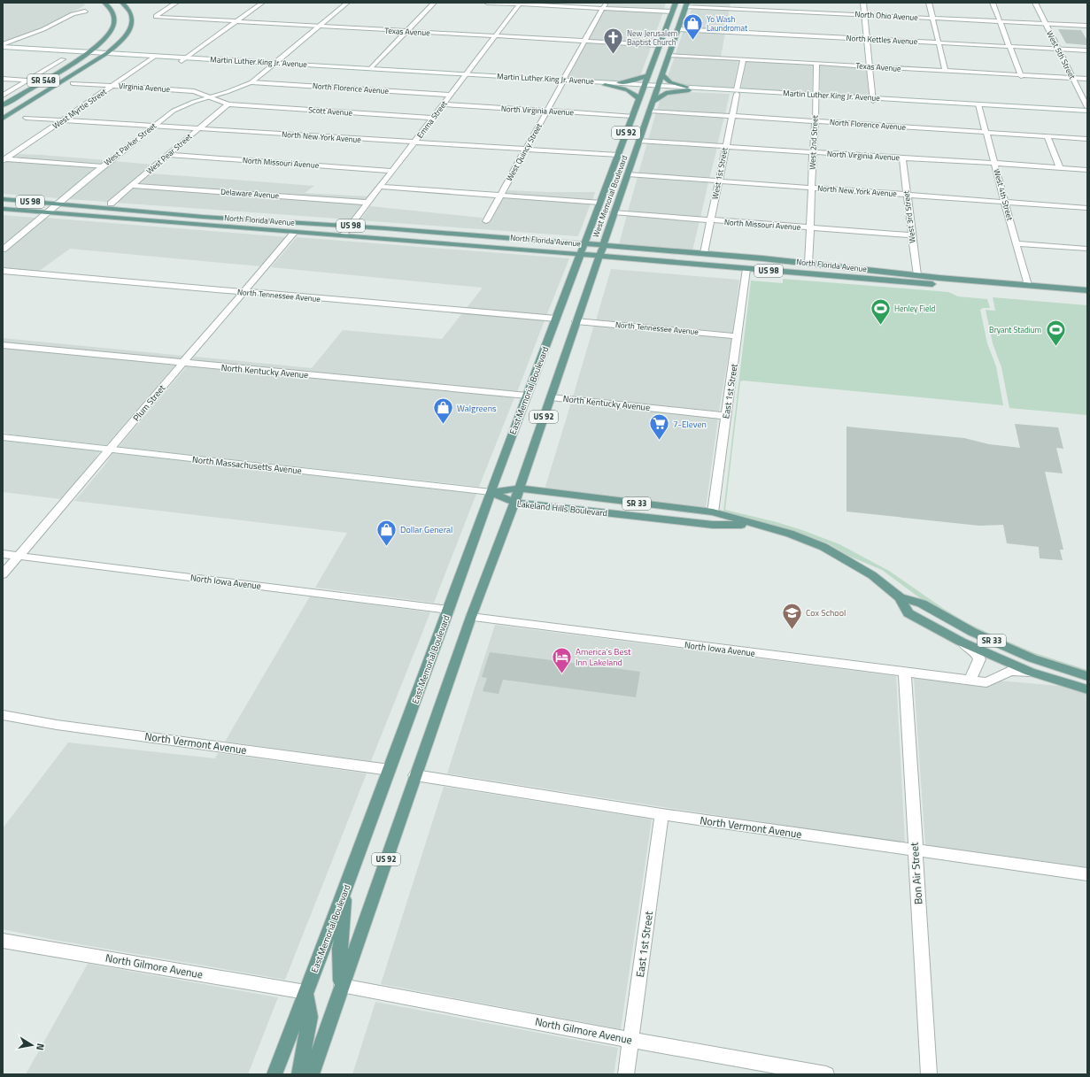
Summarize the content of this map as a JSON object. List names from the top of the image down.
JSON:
{
  "streets": {
    "main road": [
      "SR 548",
      "US 92",
      "West Memorial Boulevard",
      "US 98",
      "North Florida Avenue",
      "East Memorial Boulevard",
      "SR 33",
      "Lakeland Hills Boulevard"
    ],
    "street": [
      "North Ohio Avenue",
      "Texas Avenue",
      "North Kettles Avenue",
      "West 5th Street",
      "Martin Luther King Jr. Avenue",
      "Virginia Avenue",
      "North Florence Avenue",
      "West Myrtle Street",
      "North Virginia Avenue",
      "Scott Avenue",
      "Emma Street",
      "North New York Avenue",
      "West 2nd Street",
      "West Parker Street",
      "West Quincy Street",
      "West Pear Street",
      "North Missouri Avenue",
      "West 1st Street",
      "Delaware Avenue",
      "West 4th Street",
      "West 3rd Street",
      "North Tennessee Avenue",
      "North Kentucky Avenue",
      "East 1st Street",
      "Plum Street",
      "North Massachusetts Avenue",
      "North Iowa Avenue",
      "North Vermont Avenue",
      "Bon Air Street",
      "North Gilmore Avenue"
    ]
  },
  "crossings": [
    ["North Ohio Avenue", "West 5th Street"],
    ["North Ohio Avenue", "West Memorial Boulevard"],
    ["Texas Avenue", "West 5th Street"],
    ["Texas Avenue", "Emma Street"],
    ["Texas Avenue", "West 2nd Street"],
    ["Texas Avenue", "West Quincy Street"],
    ["Texas Avenue", "West 1st Street"],
    ["Texas Avenue", "West Memorial Boulevard"],
    ["North Kettles Avenue", "West 5th Street"],
    ["North Kettles Avenue", "West Memorial Boulevard"],
    ["Martin Luther King Jr. Avenue", "SR 548"],
    ["Martin Luther King Jr. Avenue", "West Myrtle Street"],
    ["Martin Luther King Jr. Avenue", "Emma Street"],
    ["Martin Luther King Jr. Avenue", "West 2nd Street"],
    ["Martin Luther King Jr. Avenue", "West Quincy Street"],
    ["Martin Luther King Jr. Avenue", "West 1st Street"],
    ["Martin Luther King Jr. Avenue", "West 4th Street"],
    ["Martin Luther King Jr. Avenue", "West Memorial Boulevard"],
    ["Virginia Avenue", "West Myrtle Street"],
    ["Virginia Avenue", "Scott Avenue"],
    ["Virginia Avenue", "West Parker Street"],
    ["Virginia Avenue", "West Pear Street"],
    ["North Florence Avenue", "Emma Street"],
    ["North Florence Avenue", "West 2nd Street"],
    ["North Florence Avenue", "West 1st Street"],
    ["North Florence Avenue", "West 4th Street"],
    ["North Florence Avenue", "West Memorial Boulevard"],
    ["West Myrtle Street", "North New York Avenue"],
    ["North Virginia Avenue", "Emma Street"],
    ["North Virginia Avenue", "West 2nd Street"],
    ["North Virginia Avenue", "West Quincy Street"],
    ["North Virginia Avenue", "West 1st Street"],
    ["North Virginia Avenue", "West 4th Street"],
    ["North Virginia Avenue", "West Memorial Boulevard"],
    ["North Virginia Avenue", "West 3rd Street"],
    ["Scott Avenue", "Emma Street"],
    ["Scott Avenue", "West Pear Street"],
    ["Emma Street", "North New York Avenue"],
    ["Emma Street", "North Missouri Avenue"],
    ["Emma Street", "Delaware Avenue"],
    ["Emma Street", "North Florida Avenue"],
    ["US 92", "West Memorial Boulevard"],
    ["US 92", "North Florida Avenue"],
    ["US 92", "North Tennessee Avenue"],
    ["US 92", "North Kentucky Avenue"],
    ["US 92", "Lakeland Hills Boulevard"],
    ["US 92", "North Iowa Avenue"],
    ["US 92", "North Vermont Avenue"],
    ["US 92", "North Gilmore Avenue"],
    ["North New York Avenue", "West 2nd Street"],
    ["North New York Avenue", "West Parker Street"],
    ["North New York Avenue", "West Quincy Street"],
    ["North New York Avenue", "West Pear Street"],
    ["North New York Avenue", "West 1st Street"],
    ["North New York Avenue", "West 4th Street"],
    ["North New York Avenue", "West Memorial Boulevard"],
    ["North New York Avenue", "West 3rd Street"],
    ["West 2nd Street", "North Missouri Avenue"],
    ["West 2nd Street", "North Florida Avenue"],
    ["West Parker Street", "North Florida Avenue"],
    ["West Pear Street", "North Missouri Avenue"],
    ["West Pear Street", "Delaware Avenue"],
    ["North Missouri Avenue", "West 1st Street"],
    ["North Missouri Avenue", "West Memorial Boulevard"],
    ["North Missouri Avenue", "West 3rd Street"],
    ["West 1st Street", "North Florida Avenue"],
    ["West 4th Street", "North Florida Avenue"],
    ["West Memorial Boulevard", "North Florida Avenue"],
    ["West Memorial Boulevard", "East Memorial Boulevard"],
    ["West 3rd Street", "North Florida Avenue"],
    ["North Florida Avenue", "East Memorial Boulevard"],
    ["North Florida Avenue", "East 1st Street"],
    ["North Florida Avenue", "Plum Street"],
    ["North Tennessee Avenue", "East Memorial Boulevard"],
    ["North Tennessee Avenue", "East 1st Street"],
    ["North Tennessee Avenue", "Plum Street"],
    ["North Kentucky Avenue", "East Memorial Boulevard"],
    ["North Kentucky Avenue", "East 1st Street"],
    ["North Kentucky Avenue", "Plum Street"],
    ["East Memorial Boulevard", "North Massachusetts Avenue"],
    ["East Memorial Boulevard", "Lakeland Hills Boulevard"],
    ["East Memorial Boulevard", "North Iowa Avenue"],
    ["East Memorial Boulevard", "North Vermont Avenue"],
    ["East Memorial Boulevard", "North Gilmore Avenue"],
    ["East 1st Street", "Lakeland Hills Boulevard"],
    ["East 1st Street", "North Vermont Avenue"],
    ["East 1st Street", "North Gilmore Avenue"],
    ["Plum Street", "North Massachusetts Avenue"],
    ["Plum Street", "North Iowa Avenue"],
    ["North Massachusetts Avenue", "Lakeland Hills Boulevard"],
    ["Lakeland Hills Boulevard", "North Iowa Avenue"],
    ["North Iowa Avenue", "Bon Air Street"],
    ["North Vermont Avenue", "Bon Air Street"]
  ],
  "places": {
    "shop": ["Yo Wash Laundromat", "Walgreens", "Dollar General"],
    "church": ["New Jerusalem Baptist Church"],
    "sports": ["Henley Field", "Bryant Stadium"],
    "supermarket": ["7-Eleven"],
    "school or university": ["Cox School"],
    "hotel": ["America's Best Inn Lakeland"]
  },
  "north": "right"
}
